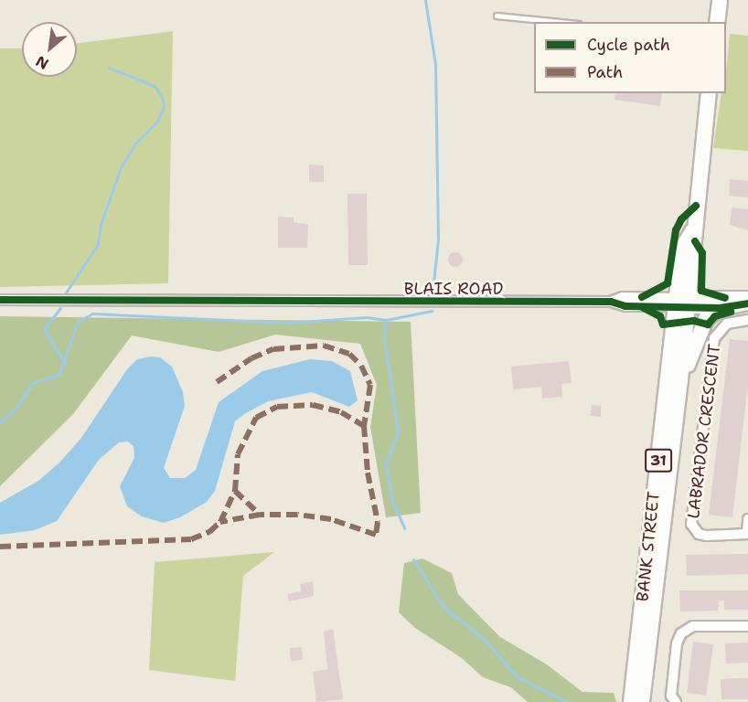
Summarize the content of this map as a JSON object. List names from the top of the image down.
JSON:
{
  "streets": {
    "main road": ["31", "BANK STREET"],
    "street": ["BLAIS ROAD", "LABRADOR CRESCENT"]
  },
  "crossings": [
    ["BLAIS ROAD", "BANK STREET"]
  ],
  "legend": ["Cycle path", "Path"],
  "north": "bottom left"
}
